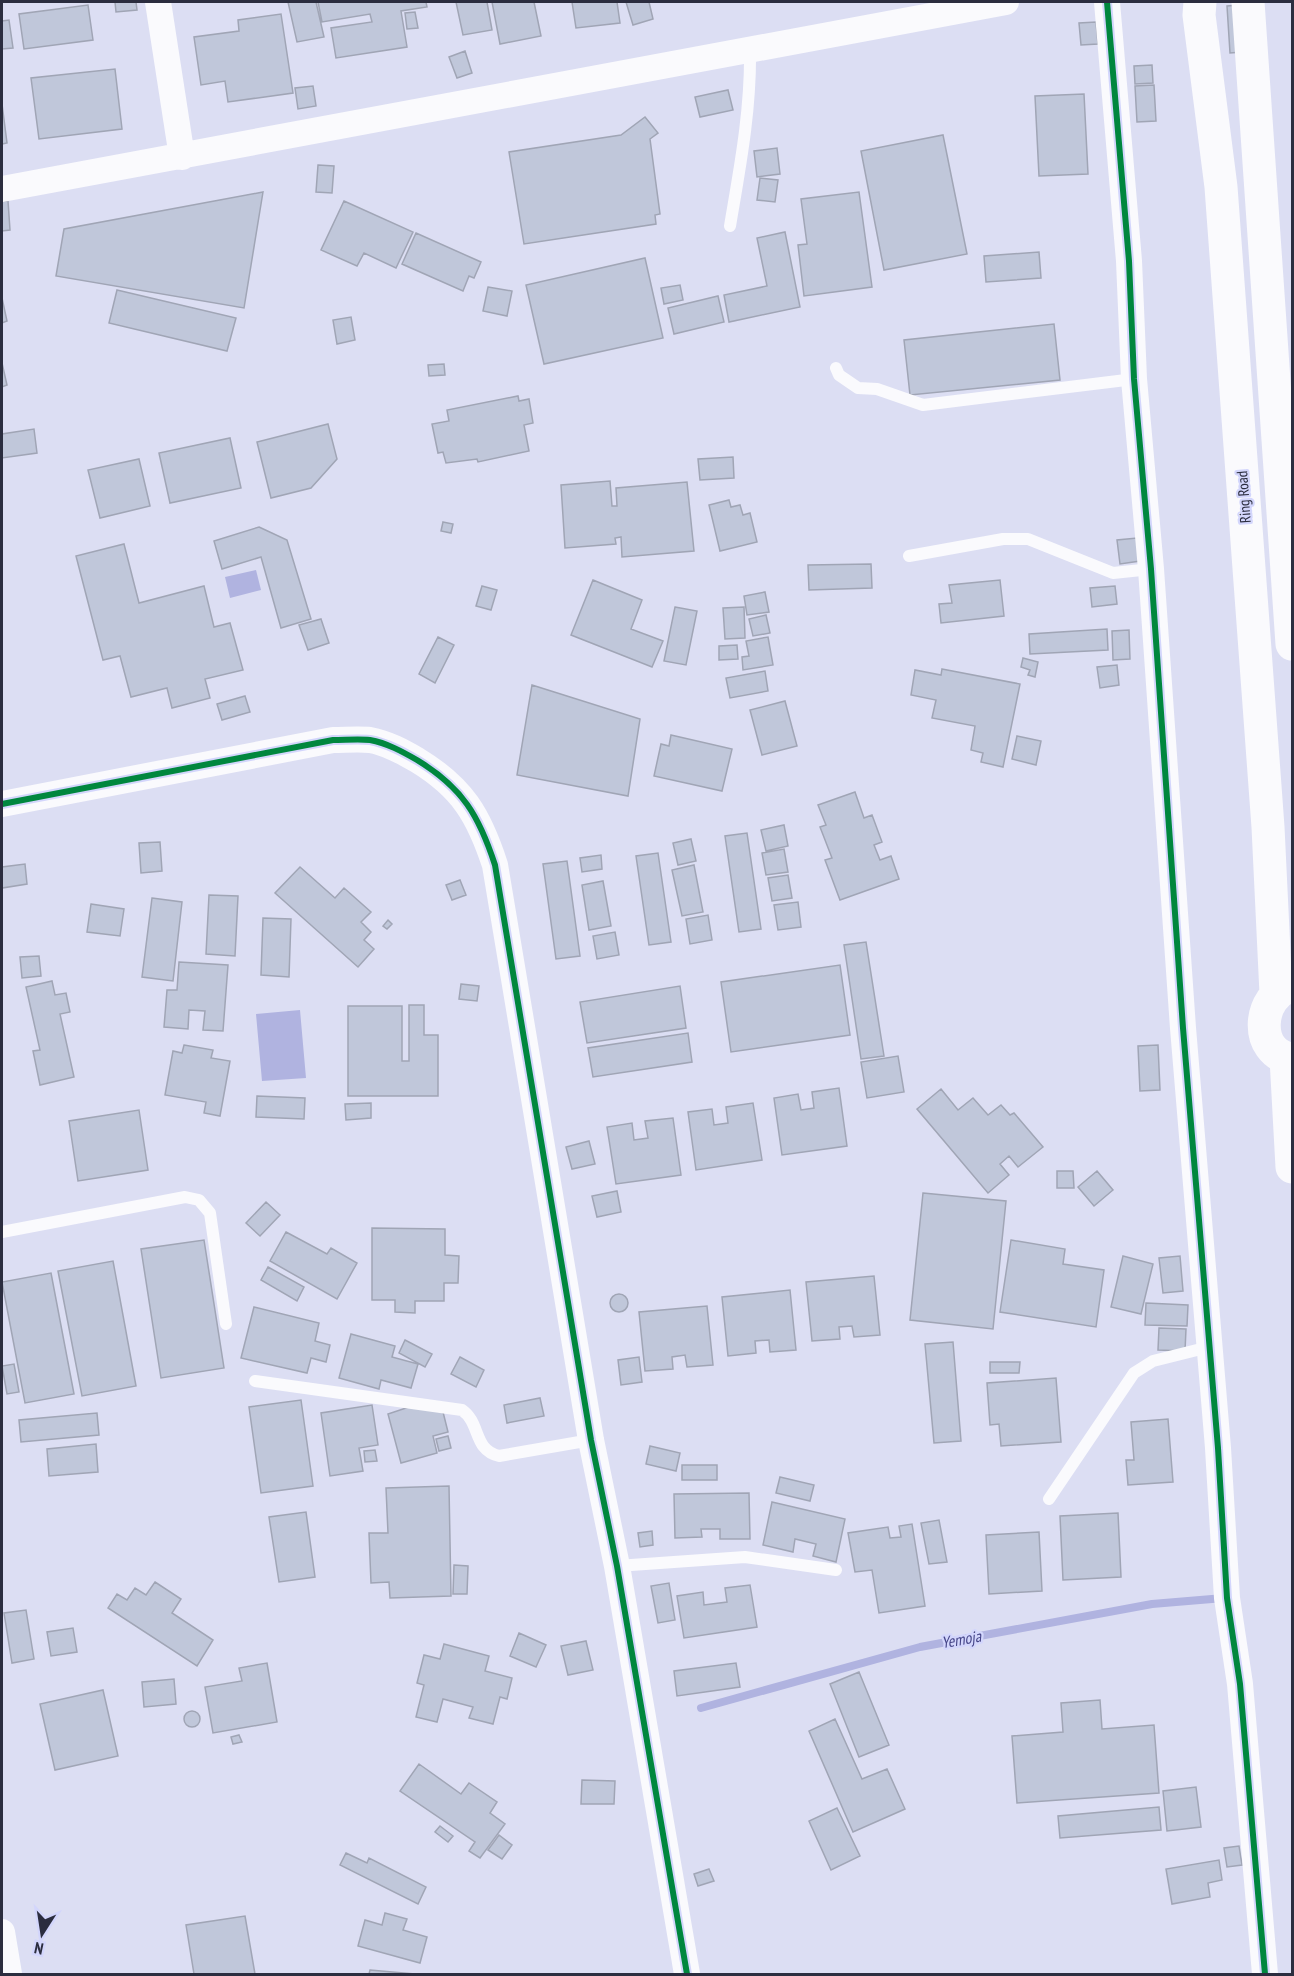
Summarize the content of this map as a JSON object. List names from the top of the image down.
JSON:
{
  "streets": {
    "main road": ["Ring Road"]
  },
  "water": ["Yemoja"],
  "north": "bottom"
}
